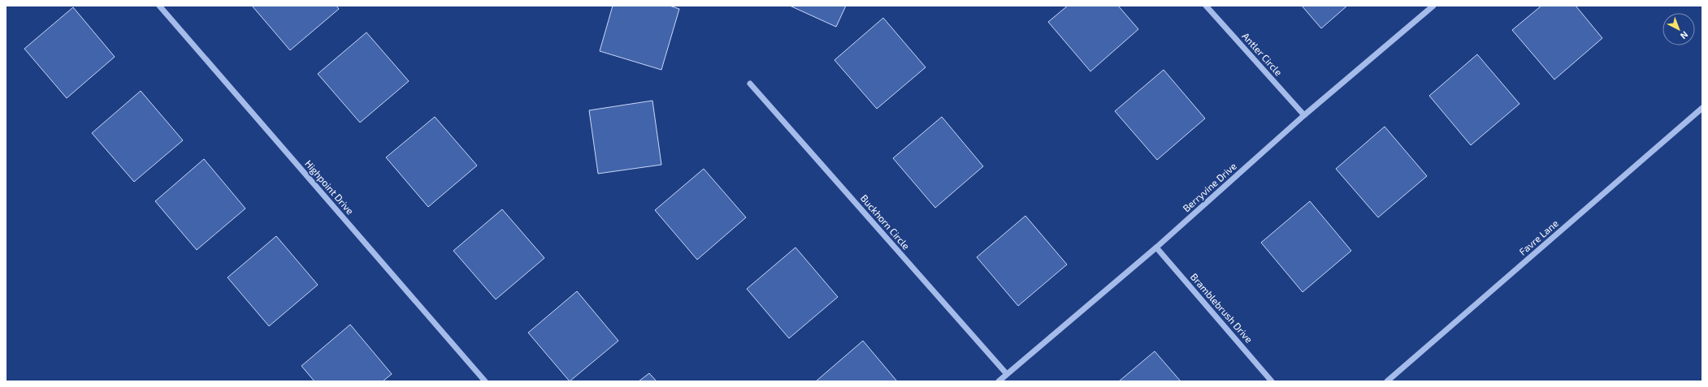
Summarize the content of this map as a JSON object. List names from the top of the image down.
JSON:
{
  "streets": {
    "street": [
      "Antler Circle",
      "Highpoint Drive",
      "Berryvine Drive",
      "Buckhorn Circle",
      "Favre Lane",
      "Bramblebrush Drive"
    ]
  },
  "crossings": [
    ["Antler Circle", "Berryvine Drive"],
    ["Berryvine Drive", "Buckhorn Circle"],
    ["Berryvine Drive", "Bramblebrush Drive"]
  ],
  "north": "bottom right"
}
